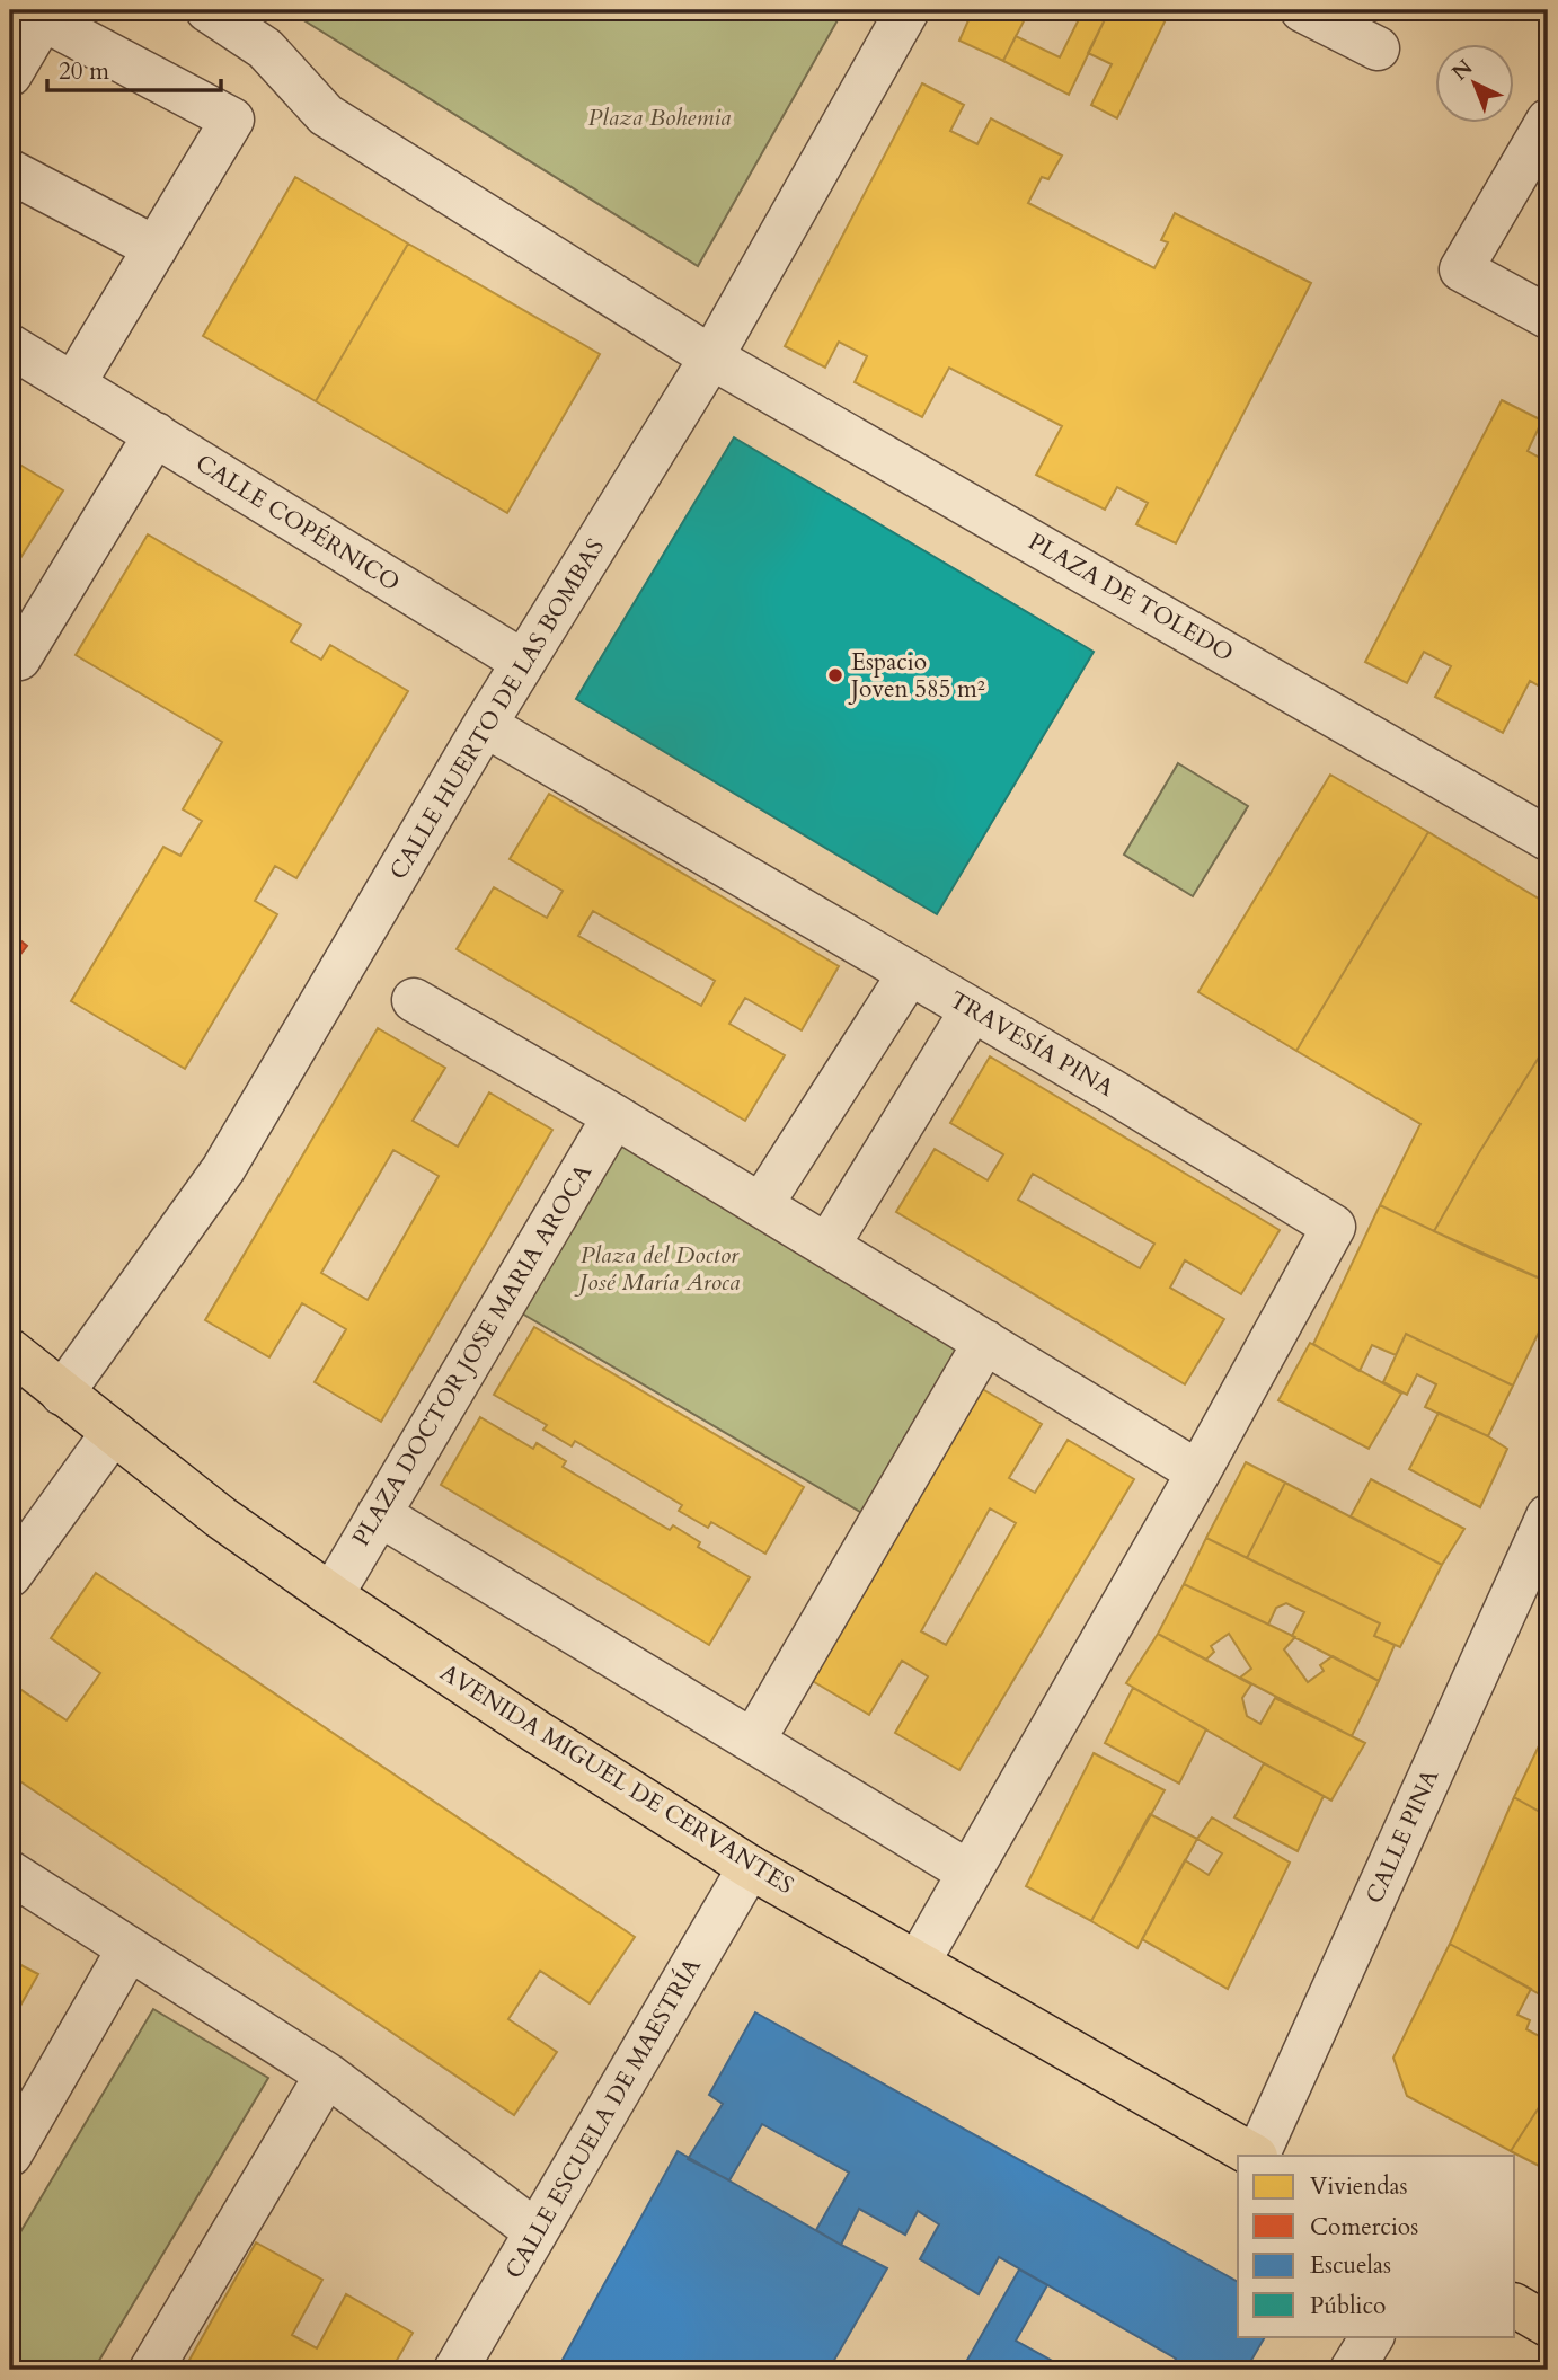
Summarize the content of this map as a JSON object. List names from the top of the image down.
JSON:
{
  "streets": {
    "main road": ["AVENIDA MIGUEL DE CERVANTES"],
    "street": [
      "CALLE COPÉRNICO",
      "PLAZA DE TOLEDO",
      "CALLE HUERTO DE LAS BOMBAS",
      "TRAVESÍA PINA",
      "PLAZA DOCTOR JOSE MARIA AROCA",
      "CALLE PINA",
      "CALLE ESCUELA DE MAESTRÍA"
    ]
  },
  "crossings": [
    ["CALLE COPÉRNICO", "CALLE HUERTO DE LAS BOMBAS"],
    ["PLAZA DE TOLEDO", "CALLE HUERTO DE LAS BOMBAS"],
    ["CALLE HUERTO DE LAS BOMBAS", "TRAVESÍA PINA"],
    ["CALLE HUERTO DE LAS BOMBAS", "AVENIDA MIGUEL DE CERVANTES"],
    ["PLAZA DOCTOR JOSE MARIA AROCA", "AVENIDA MIGUEL DE CERVANTES"],
    ["AVENIDA MIGUEL DE CERVANTES", "CALLE ESCUELA DE MAESTRÍA"]
  ],
  "parks": ["Plaza Bohemia", "Plaza del Doctor José María Aroca"],
  "places": ["Espacio Joven 585 m²"],
  "legend": [
    "Viviendas",
    "Comercios",
    "Escuelas",
    "Público"
  ],
  "scale_bar": "20 m",
  "north": "top left"
}
